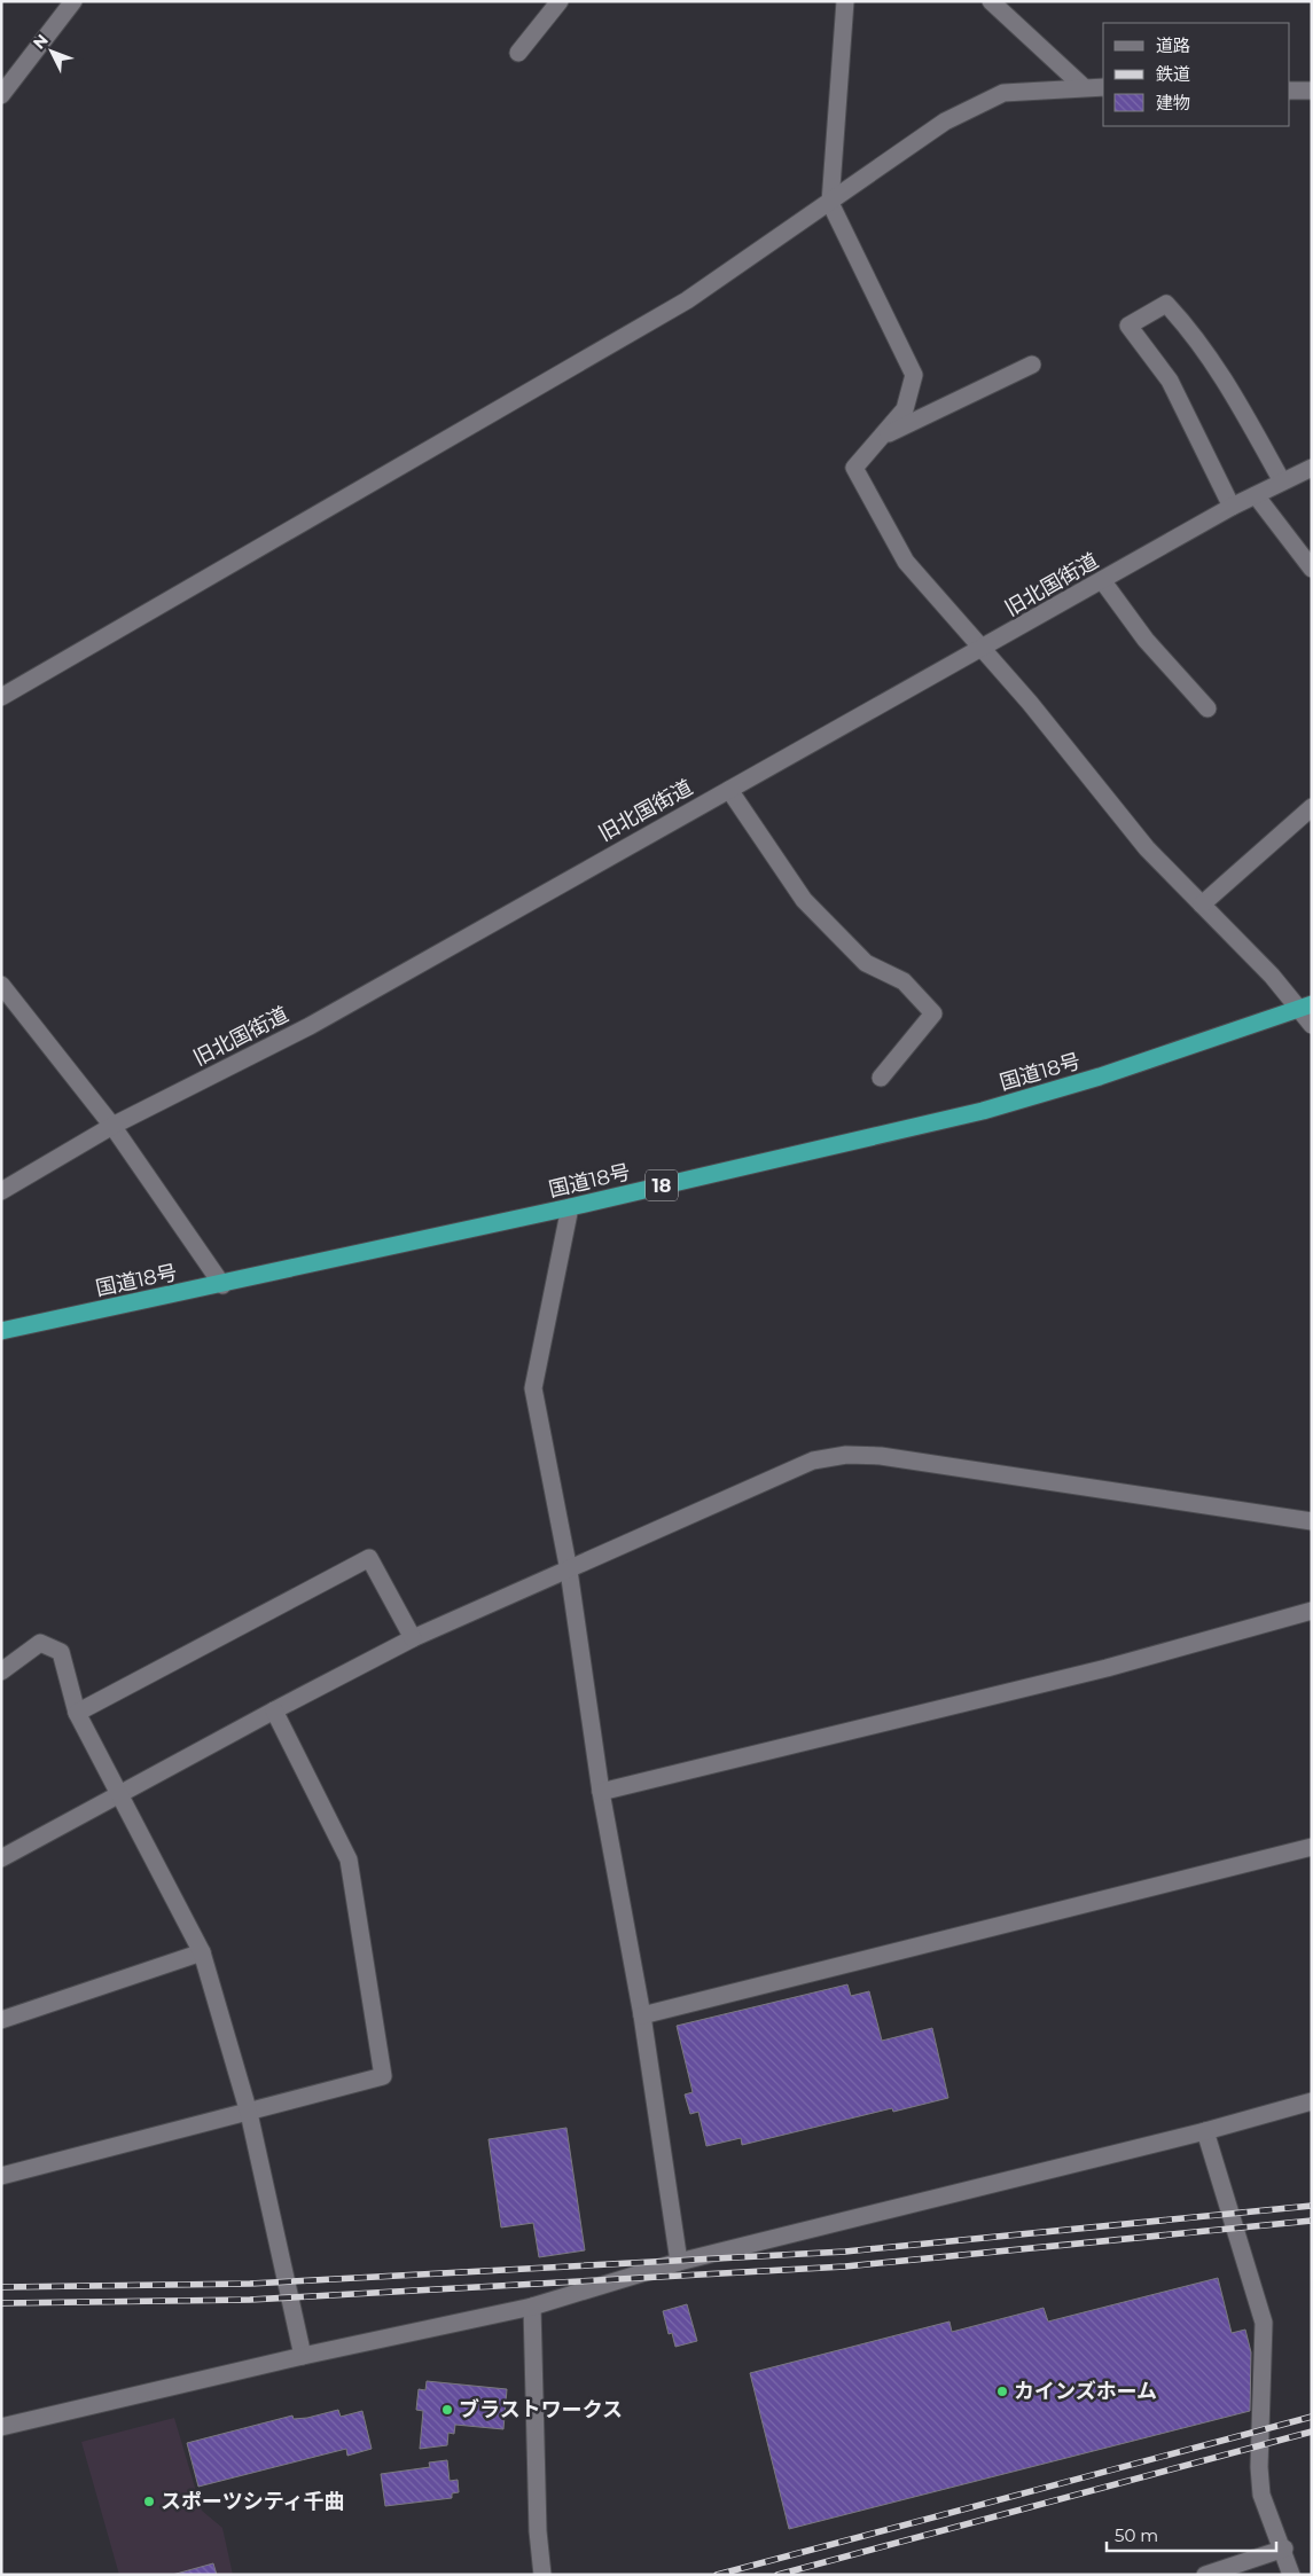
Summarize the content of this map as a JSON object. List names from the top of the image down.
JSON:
{
  "streets": {
    "highway": ["国道18号", "18"],
    "street": ["旧北国街道"]
  },
  "places": ["カインズホーム", "ブラストワークス", "スポーツシティ千曲"],
  "legend": ["道路", "鉄道", "建物"],
  "scale_bar": "50 m",
  "north": "top left"
}
